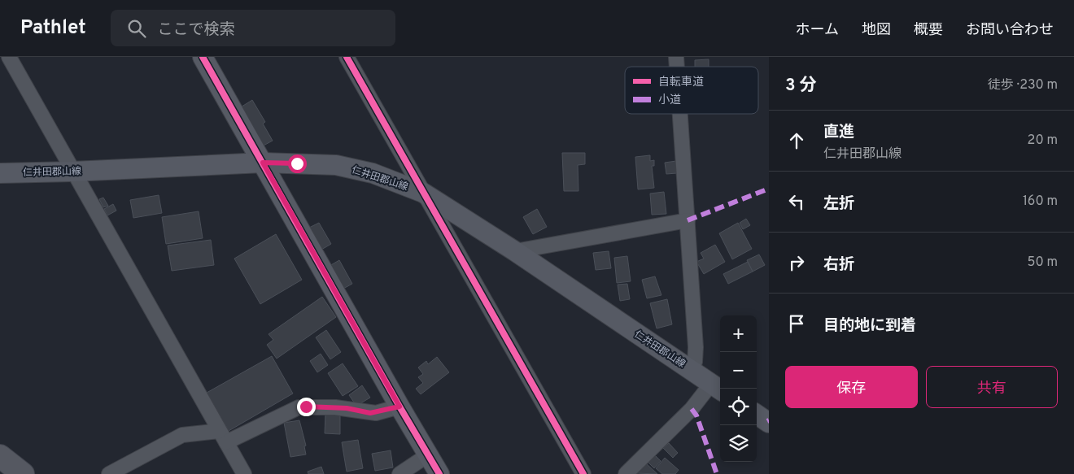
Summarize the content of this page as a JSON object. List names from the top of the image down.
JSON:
{
  "streets": {
    "main road": ["仁井田郡山線"]
  },
  "legend": ["自転車道", "小道"],
  "page": {
    "header": "Pathlet",
    "search": "ここで検索",
    "nav": [
      "ホーム",
      "地図",
      "概要",
      "お問い合わせ"
    ],
    "heading": ["3 分", "徒歩 · 230 m"],
    "list": [
      ["直進", "仁井田郡山線", "20 m"],
      ["左折", "160 m"],
      ["右折", "50 m"],
      "目的地に到着"
    ],
    "map_buttons": ["+", "−"],
    "buttons": ["保存", "共有"]
  }
}
